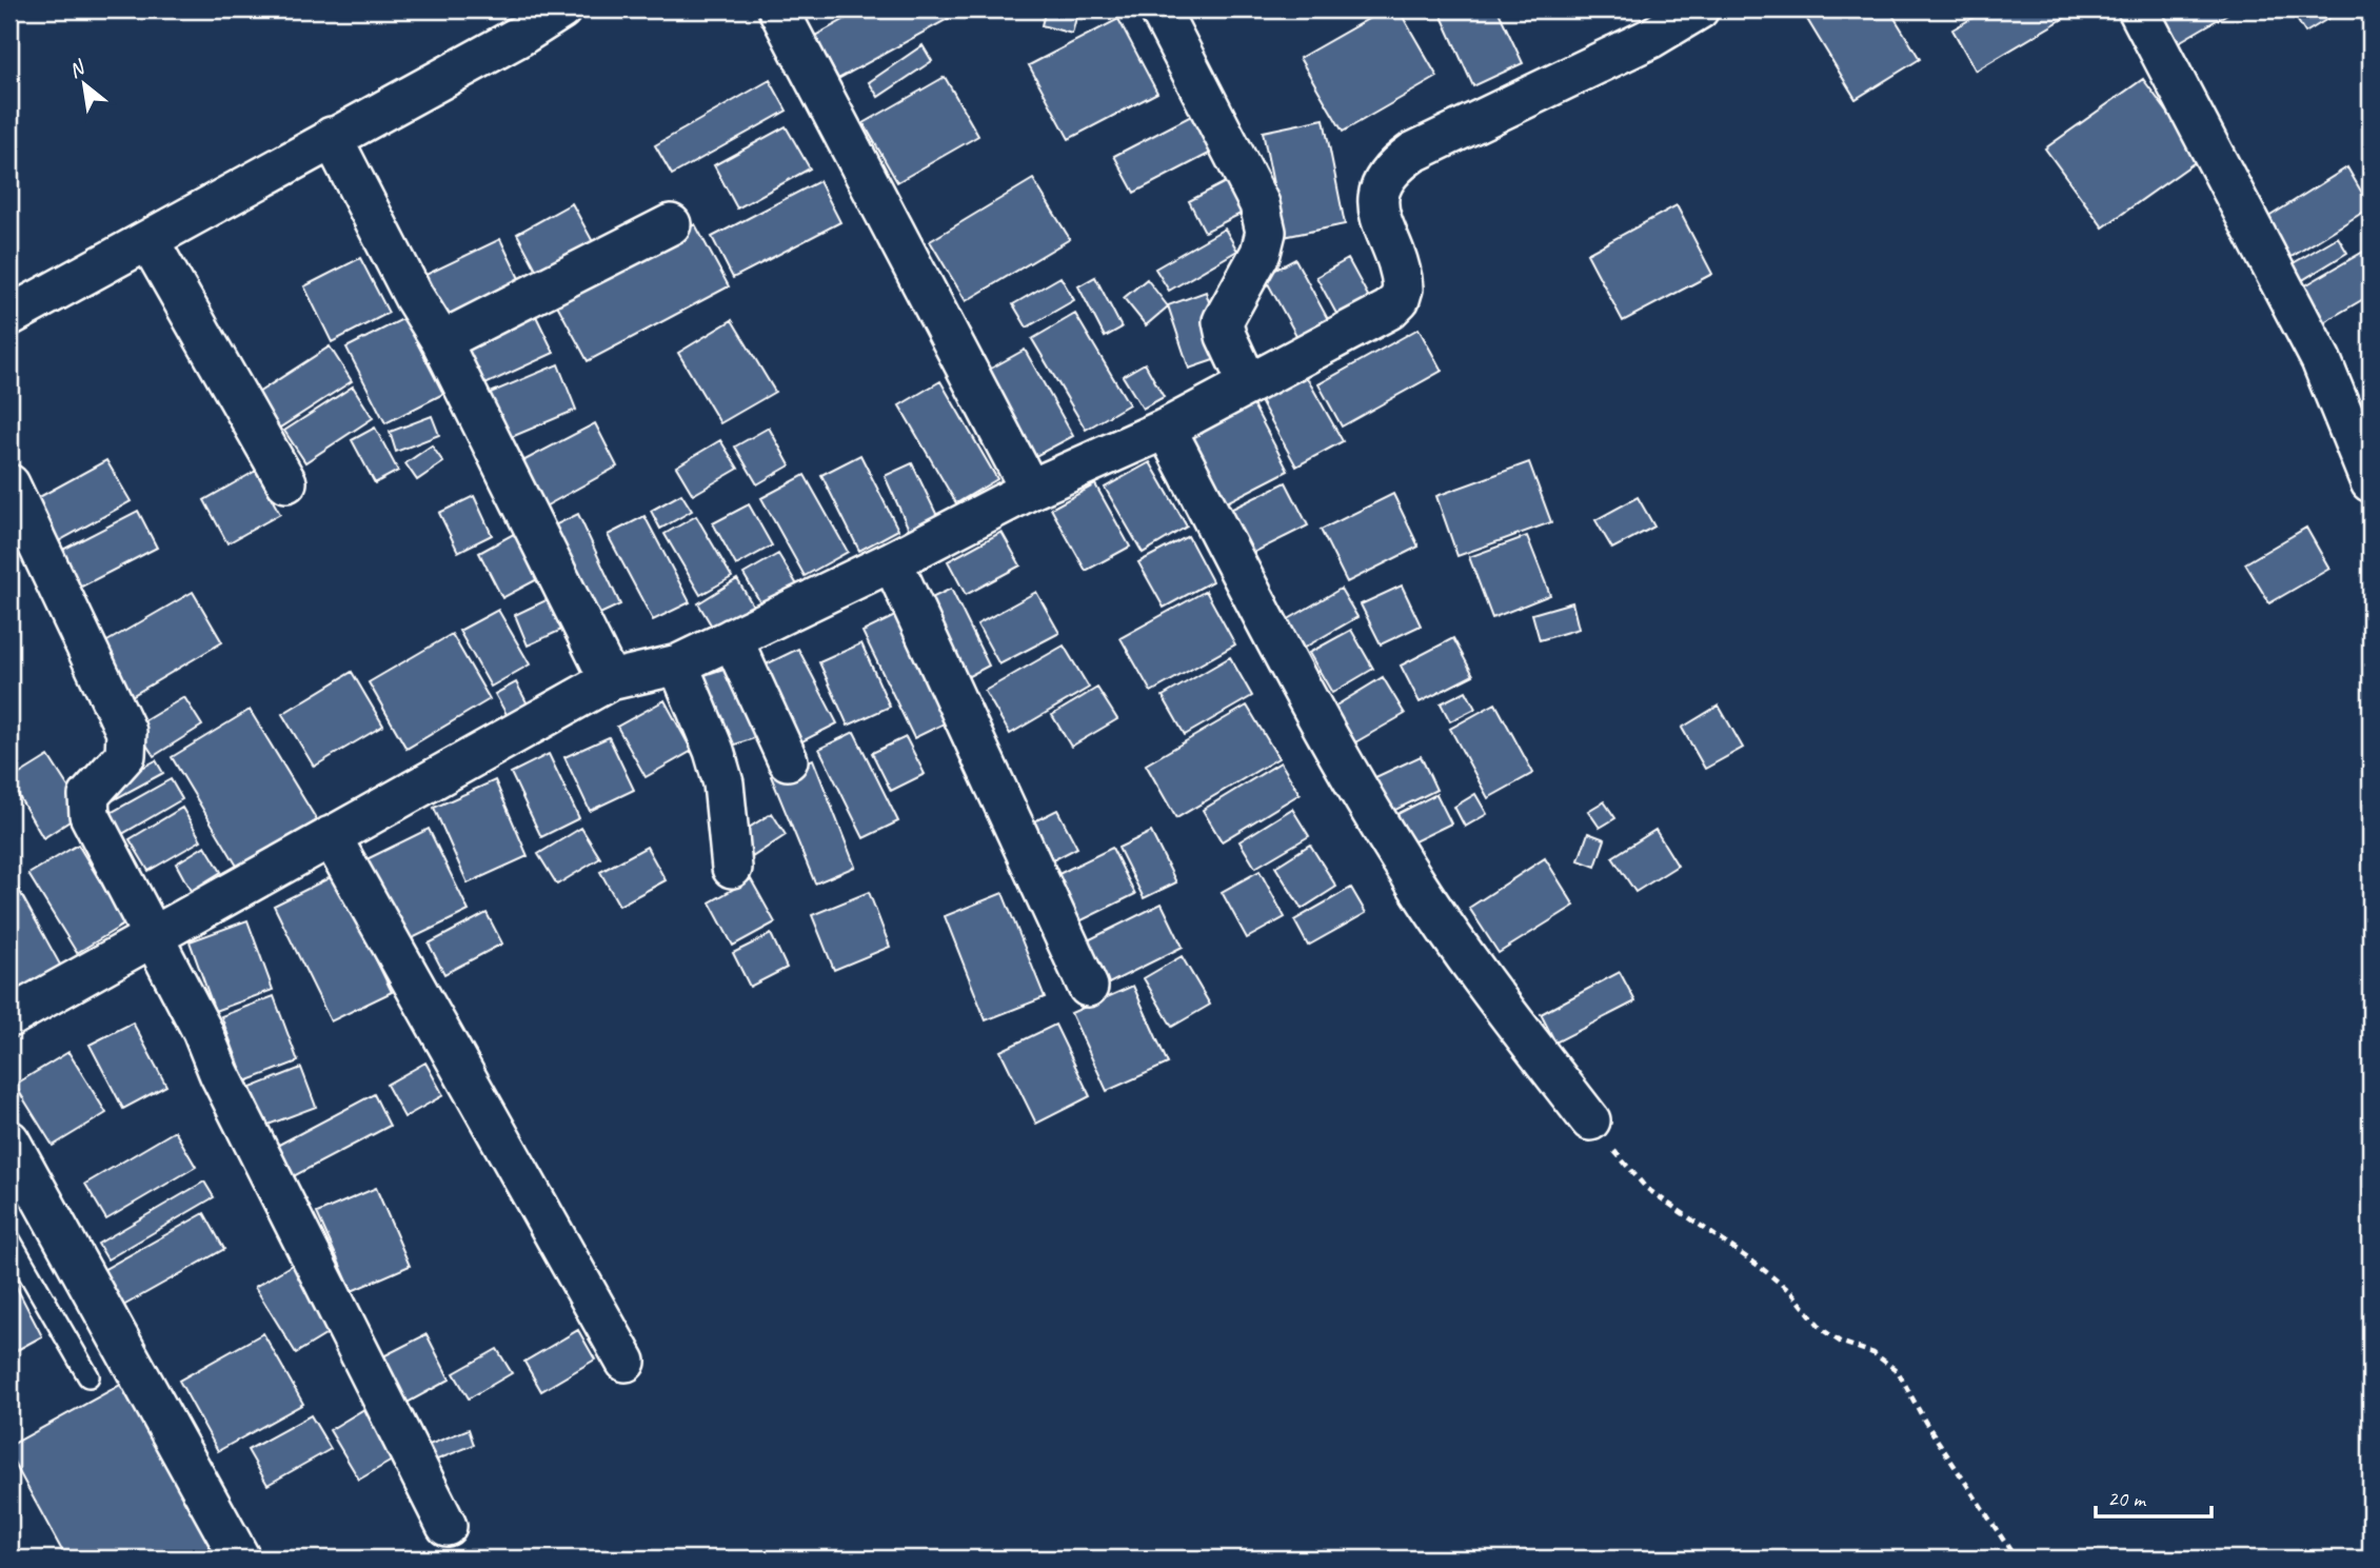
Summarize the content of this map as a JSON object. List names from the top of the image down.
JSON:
{
  "scale_bar": "20 m",
  "north": "top left"
}
